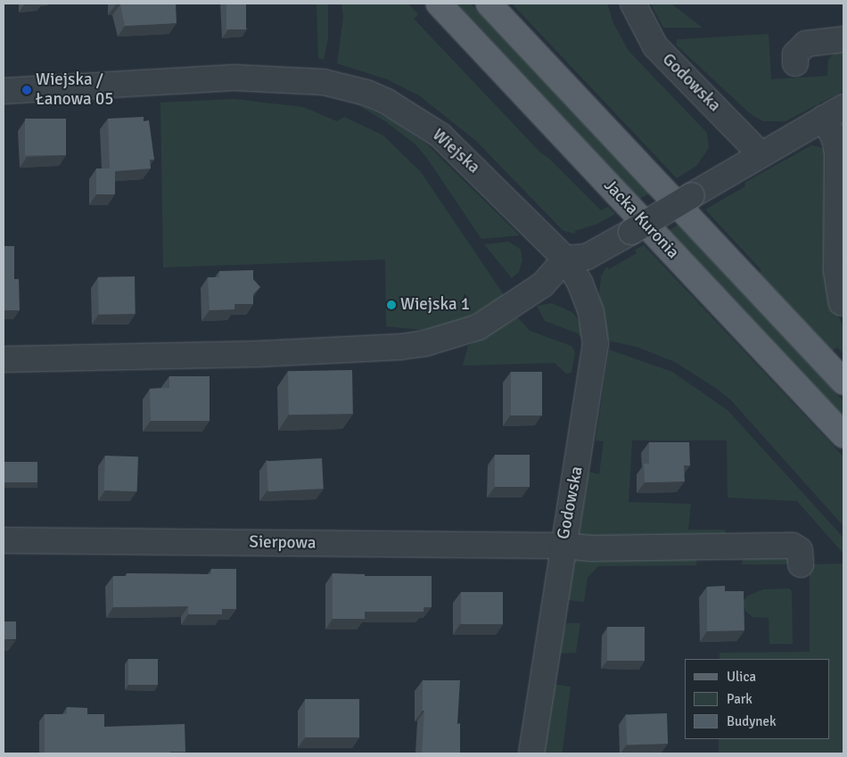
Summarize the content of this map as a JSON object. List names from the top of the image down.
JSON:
{
  "streets": {
    "main road": ["Jacka Kuronia"],
    "street": ["Godowska", "Wiejska", "Sierpowa"]
  },
  "crossings": [
    ["Godowska", "Wiejska"],
    ["Godowska", "Sierpowa"]
  ],
  "places": ["Wiejska / Łanowa 05", "Wiejska 1"],
  "legend": ["Ulica", "Park", "Budynek"]
}
